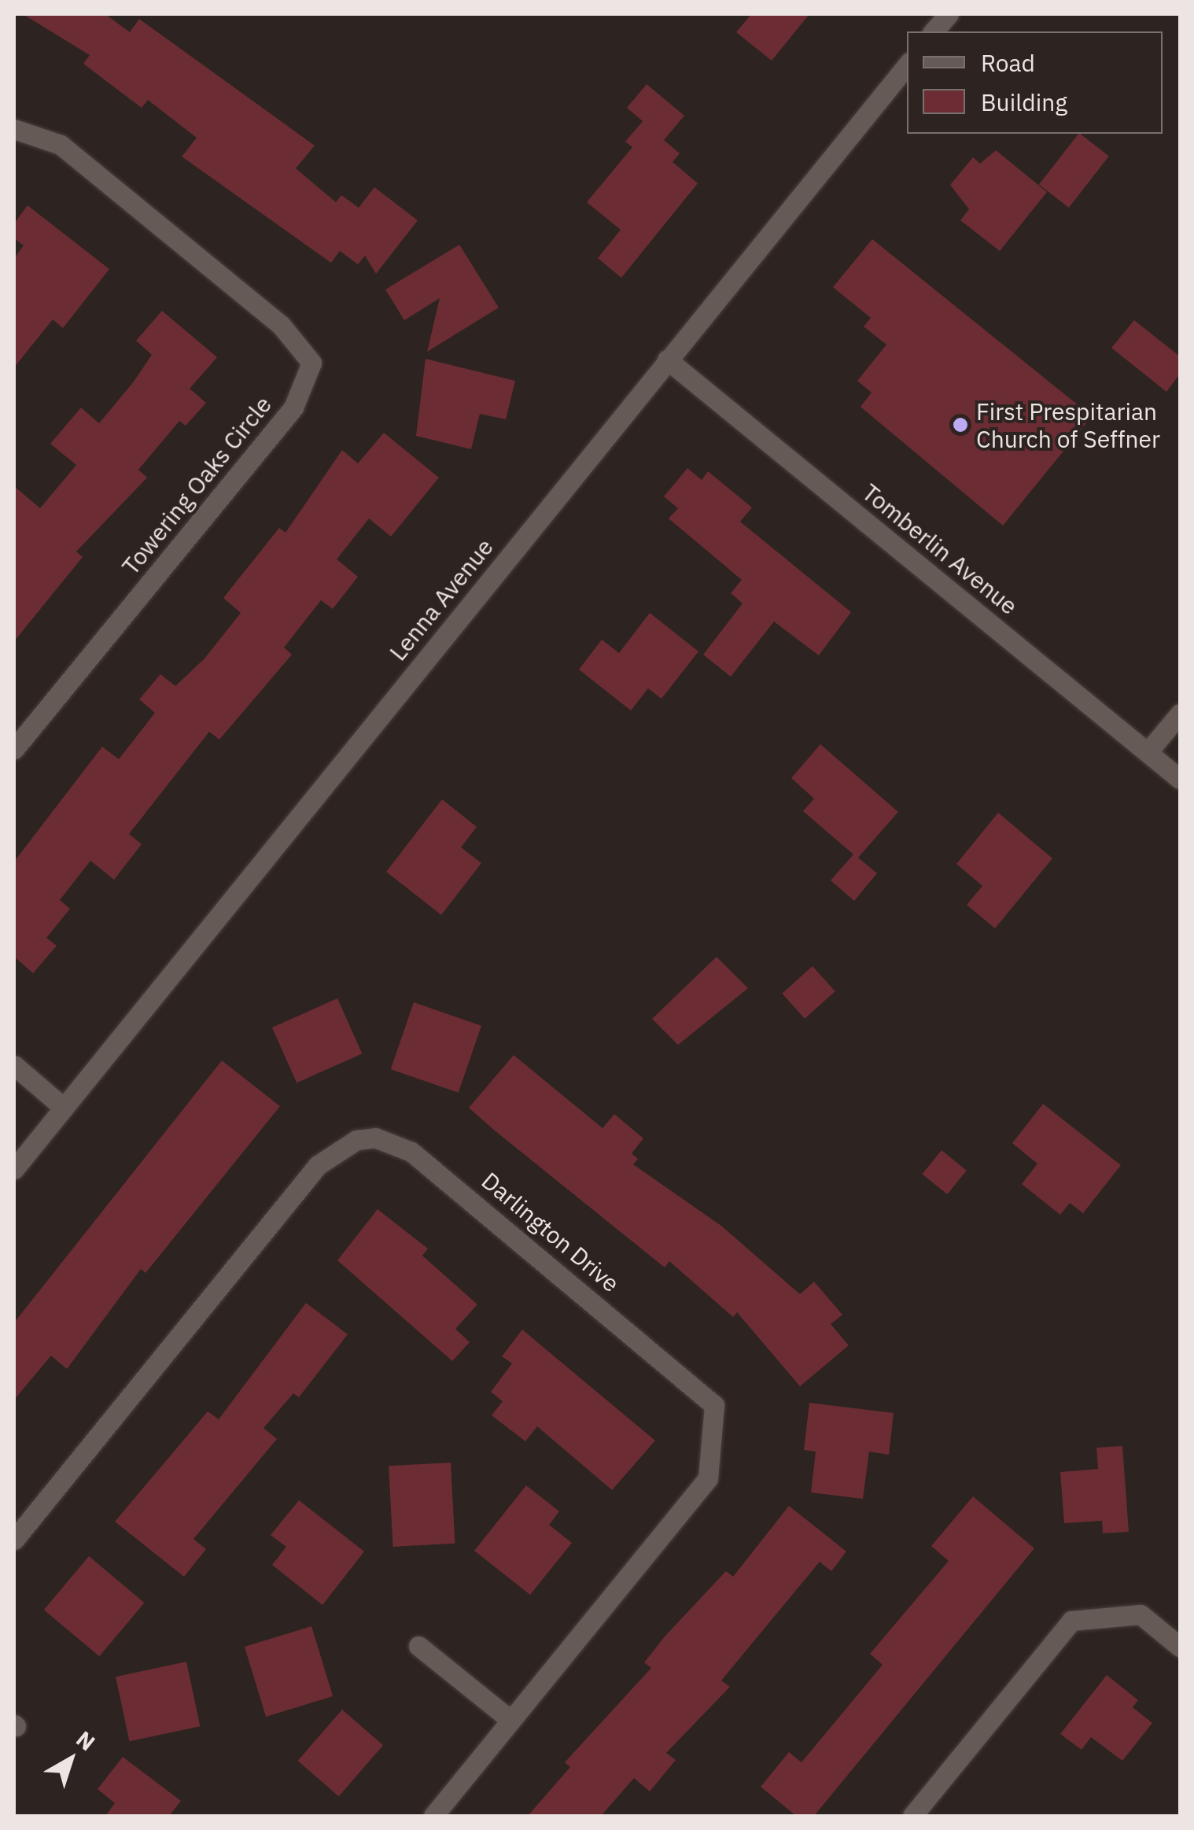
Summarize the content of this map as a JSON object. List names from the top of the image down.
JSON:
{
  "streets": {
    "street": [
      "Towering Oaks Circle",
      "Tomberlin Avenue",
      "Lenna Avenue",
      "Darlington Drive"
    ]
  },
  "crossings": [
    ["Tomberlin Avenue", "Lenna Avenue"]
  ],
  "places": ["First Prespitarian Church of Seffner"],
  "legend": ["Road", "Building"],
  "north": "top right"
}
